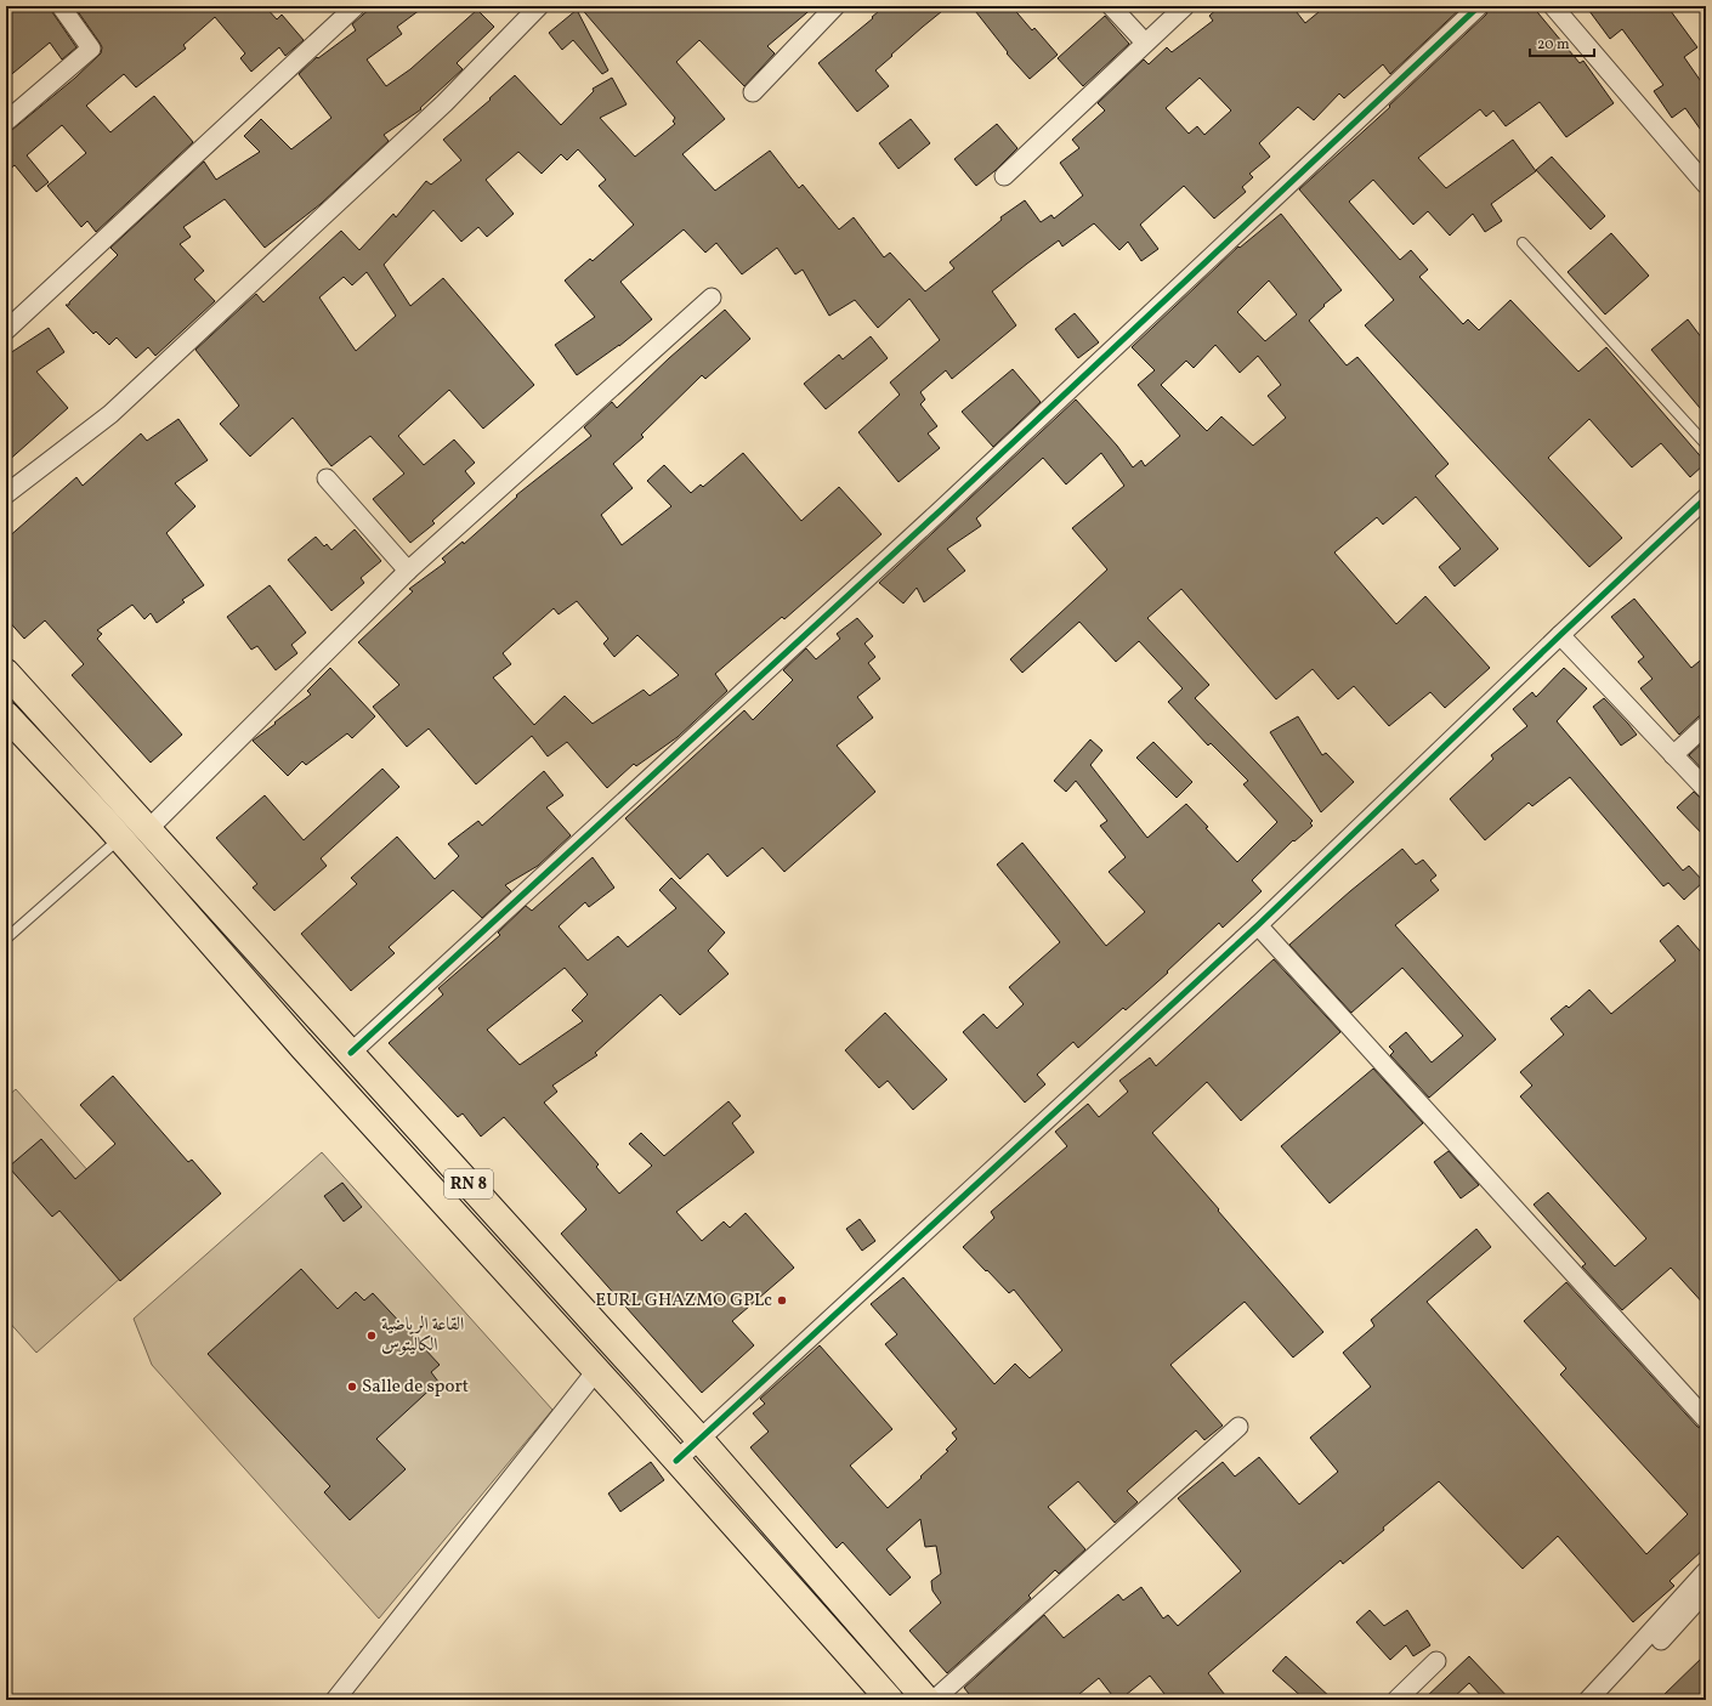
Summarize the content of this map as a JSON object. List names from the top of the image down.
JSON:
{
  "streets": {
    "main road": ["RN 8"]
  },
  "places": ["EURL GHAZMO GPLc", "القاعة الرياضية الكاليتوس", "Salle de sport"],
  "scale_bar": "20 m"
}
